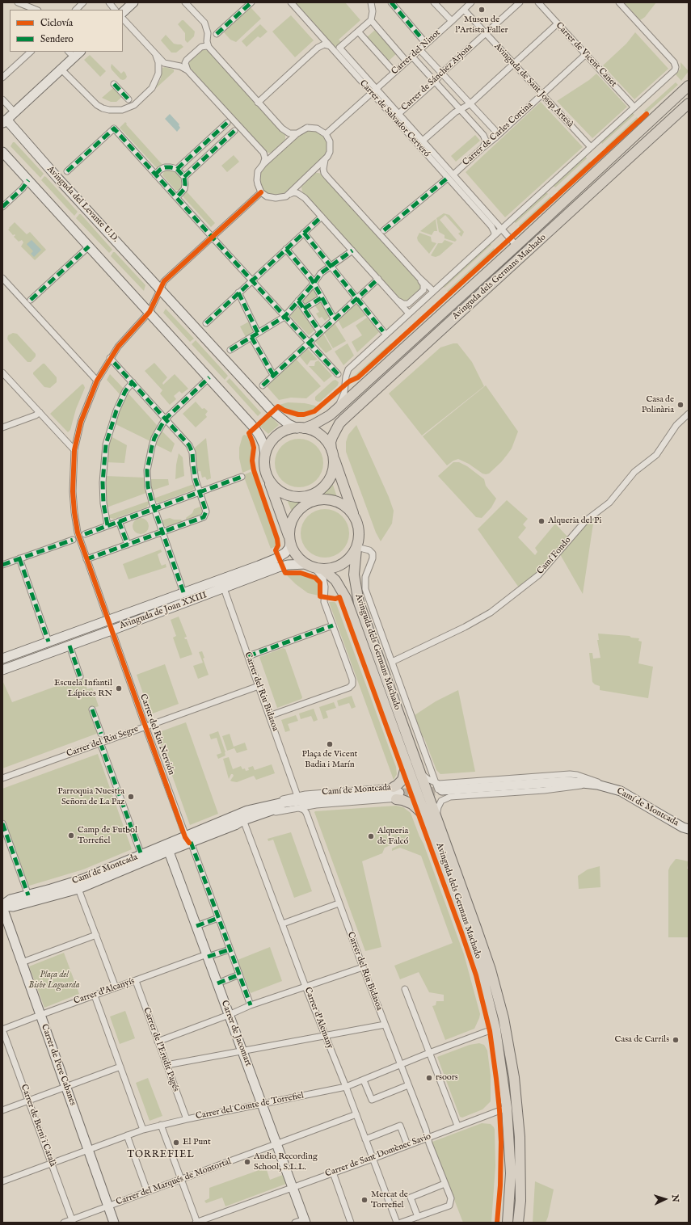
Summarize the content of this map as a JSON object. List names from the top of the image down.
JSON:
{
  "streets": {
    "main road": ["Avinguda dels Germans Machado"],
    "street": [
      "Carrer del Ninot",
      "Carrer de Vicent Canet",
      "Carrer de Sánchez Arjona",
      "Avinguda de Sant Josep Artesà",
      "Carrer de Salvador Cerveró",
      "Carrer de Carles Cortina",
      "Avinguda del Levante U.D.",
      "Camí Fondo",
      "Avinguda de Joan XXIII",
      "Carrer del Riu Bidasoa",
      "Carrer del Riu Nervión",
      "Carrer del Riu Segre",
      "Camí de Montcada",
      "Carrer d'Alcanyís",
      "Carrer d'Alemany",
      "Carrer de Jacomart",
      "Carrer de l'Erudit Pagés",
      "Carrer de Pere Cabanes",
      "Carrer del Comte de Torrefiel",
      "Carrer de Berni i Català",
      "Carrer de Sant Domènec Savio",
      "Carrer del Marqués de Montortal"
    ]
  },
  "crossings": [
    ["Carrer del Ninot", "Avinguda de Sant Josep Artesà"],
    ["Carrer del Ninot", "Carrer de Salvador Cerveró"],
    ["Carrer de Vicent Canet", "Carrer de Carles Cortina"],
    ["Carrer de Vicent Canet", "Avinguda dels Germans Machado"],
    ["Carrer de Sánchez Arjona", "Avinguda de Sant Josep Artesà"],
    ["Carrer de Sánchez Arjona", "Carrer de Salvador Cerveró"],
    ["Avinguda de Sant Josep Artesà", "Carrer de Carles Cortina"],
    ["Avinguda de Sant Josep Artesà", "Avinguda dels Germans Machado"],
    ["Carrer de Salvador Cerveró", "Carrer de Carles Cortina"],
    ["Carrer de Salvador Cerveró", "Avinguda dels Germans Machado"],
    ["Avinguda del Levante U.D.", "Avinguda dels Germans Machado"],
    ["Avinguda dels Germans Machado", "Avinguda de Joan XXIII"],
    ["Avinguda dels Germans Machado", "Camí de Montcada"],
    ["Avinguda dels Germans Machado", "Carrer del Comte de Torrefiel"],
    ["Avinguda dels Germans Machado", "Carrer de Sant Domènec Savio"],
    ["Avinguda de Joan XXIII", "Carrer del Riu Bidasoa"],
    ["Avinguda de Joan XXIII", "Carrer del Riu Nervión"],
    ["Carrer del Riu Bidasoa", "Carrer del Riu Segre"],
    ["Carrer del Riu Bidasoa", "Camí de Montcada"],
    ["Carrer del Riu Bidasoa", "Carrer del Comte de Torrefiel"],
    ["Carrer del Riu Bidasoa", "Carrer de Sant Domènec Savio"],
    ["Carrer del Riu Nervión", "Carrer del Riu Segre"],
    ["Carrer del Riu Nervión", "Camí de Montcada"],
    ["Carrer del Riu Nervión", "Carrer d'Alcanyís"],
    ["Camí de Montcada", "Carrer d'Alemany"],
    ["Camí de Montcada", "Carrer de Jacomart"],
    ["Camí de Montcada", "Carrer de Pere Cabanes"],
    ["Carrer d'Alcanyís", "Carrer de Jacomart"],
    ["Carrer d'Alcanyís", "Carrer de l'Erudit Pagés"],
    ["Carrer d'Alcanyís", "Carrer de Pere Cabanes"],
    ["Carrer d'Alcanyís", "Carrer de Berni i Català"],
    ["Carrer d'Alemany", "Carrer del Comte de Torrefiel"],
    ["Carrer d'Alemany", "Carrer de Sant Domènec Savio"],
    ["Carrer d'Alemany", "Carrer del Marqués de Montortal"],
    ["Carrer de Jacomart", "Carrer del Comte de Torrefiel"],
    ["Carrer de Jacomart", "Carrer de Sant Domènec Savio"],
    ["Carrer de Jacomart", "Carrer del Marqués de Montortal"],
    ["Carrer de l'Erudit Pagés", "Carrer del Comte de Torrefiel"],
    ["Carrer de Pere Cabanes", "Carrer del Comte de Torrefiel"],
    ["Carrer de Pere Cabanes", "Carrer del Marqués de Montortal"],
    ["Carrer del Comte de Torrefiel", "Carrer de Berni i Català"],
    ["Carrer de Berni i Català", "Carrer del Marqués de Montortal"]
  ],
  "districts": ["TORREFIEL"],
  "parks": ["Plaça del Bisbe Laguarda"],
  "places": [
    "Museu de l'Artista Faller",
    "Casa de Polinària",
    "Alqueria del Pi",
    "Escuela Infantil Lápices RN",
    "Plaça de Vicent Badia i Marín",
    "Parroquia Nuestra Señora de La Paz",
    "Camp de Futbol Torrefiel",
    "Alqueria de Falcó",
    "Casa de Carrils",
    "rsoors",
    "El Punt",
    "Audio Recording School, S.L.L.",
    "Mercat de Torrefiel"
  ],
  "legend": ["Ciclovía", "Sendero"],
  "north": "right"
}
